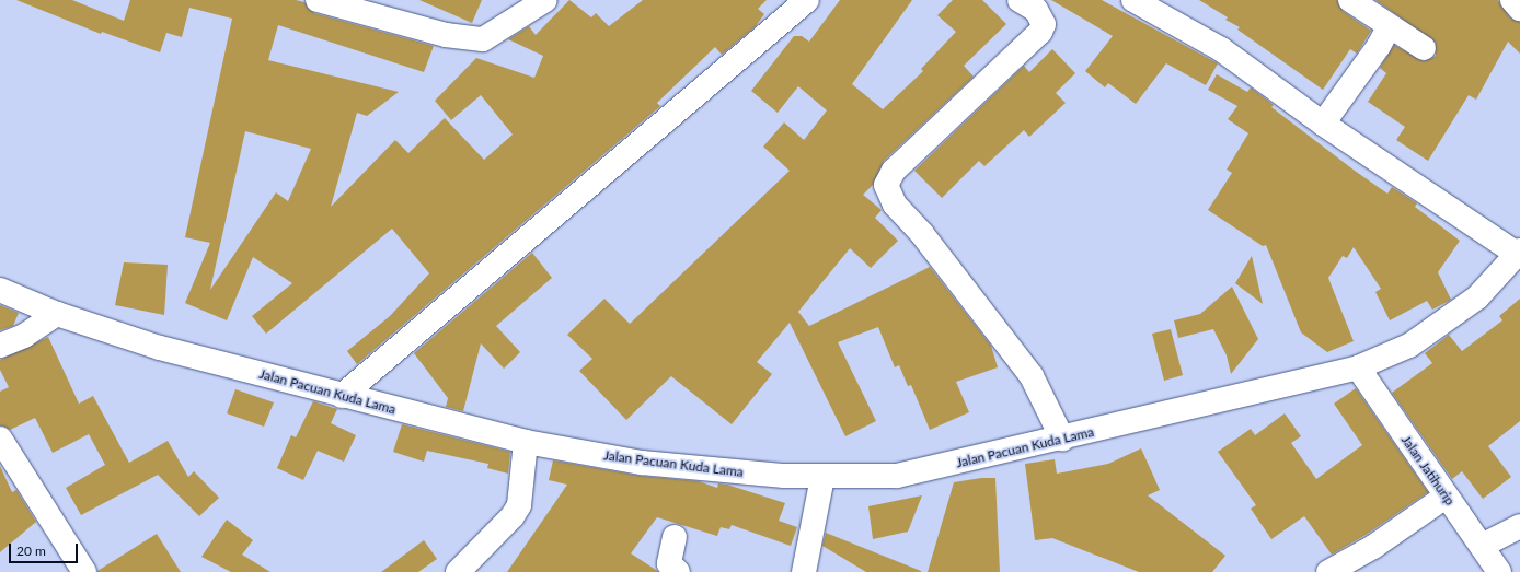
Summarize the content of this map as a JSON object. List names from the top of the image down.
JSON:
{
  "streets": {
    "street": ["Jalan Pacuan Kuda Lama", "Jalan Jatihurip"]
  },
  "crossings": [
    ["Jalan Pacuan Kuda Lama", "Jalan Jatihurip"]
  ],
  "scale_bar": "20 m"
}
